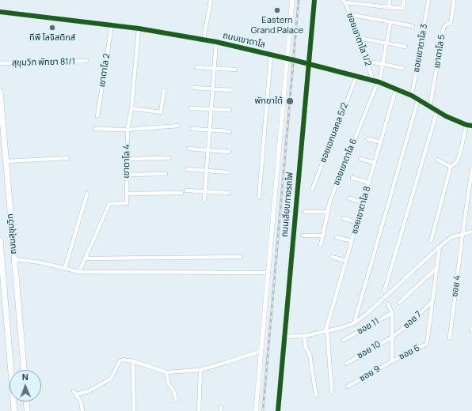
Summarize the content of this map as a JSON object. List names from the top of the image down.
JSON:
{
  "streets": {
    "highway": ["ถนนสุขุมวิท"],
    "street": [
      "ซอยเขาตาโล 1/2",
      "ถนนเขาตาโล",
      "ซอยเขาตาโล 3",
      "เขาตาโล 5",
      "สุขุมวิท พัทยา 81/1",
      "เขาตาโล 2",
      "ซอยเอกมลคล 5/2",
      "เขาตาโล 4",
      "ซอยเขาตาโล 6",
      "ถนนเลียบทางรถไฟ",
      "ซอยเขาตาโล 8",
      "ซอย 4",
      "ซอย 7",
      "ซอย 11",
      "ซอย 10",
      "ซอย 6",
      "ซอย 9"
    ]
  },
  "crossings": [
    ["ซอยเขาตาโล 1/2", "ถนนเขาตาโล"],
    ["ซอยเขาตาโล 1/2", "ซอยเขาตาโล 6"],
    ["ถนนเขาตาโล", "ซอยเขาตาโล 3"],
    ["ถนนเขาตาโล", "เขาตาโล 5"],
    ["ถนนเขาตาโล", "เขาตาโล 2"],
    ["ถนนเขาตาโล", "ซอยเอกมลคล 5/2"],
    ["ถนนเขาตาโล", "เขาตาโล 4"],
    ["ถนนเขาตาโล", "ซอยเขาตาโล 6"],
    ["ถนนเขาตาโล", "ถนนเลียบทางรถไฟ"],
    ["ถนนเขาตาโล", "ซอยเขาตาโล 8"],
    ["ซอย 7", "ซอย 10"],
    ["ซอย 7", "ซอย 6"],
    ["ซอย 6", "ซอย 9"]
  ],
  "places": ["Eastern Grand Palace", "ทีพี โลจิสติกส์", "พัทยาใต้"],
  "north": "top"
}
